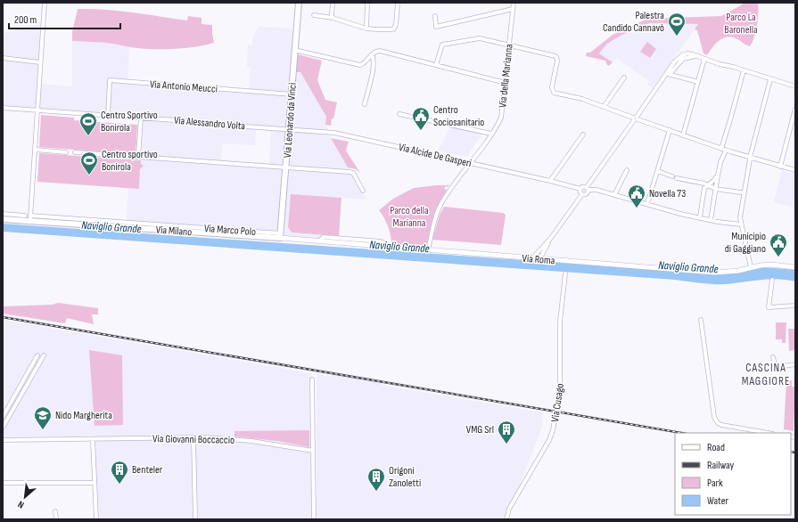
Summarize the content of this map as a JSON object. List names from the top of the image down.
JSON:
{
  "streets": {
    "main road": ["Via Leonardo da Vinci", "Via Milano"],
    "street": [
      "Via della Marianna",
      "Via Antonio Meucci",
      "Via Alessandro Volta",
      "Via Alcide De Gasperi",
      "Via Roma",
      "Via Cusago",
      "Via Giovanni Boccaccio"
    ]
  },
  "crossings": [
    ["Via della Marianna", "Via Alcide De Gasperi"],
    ["Via della Marianna", "Via Roma"],
    ["Via Antonio Meucci", "Via Leonardo da Vinci"],
    ["Via Antonio Meucci", "Via Alessandro Volta"],
    ["Via Leonardo da Vinci", "Via Alessandro Volta"],
    ["Via Leonardo da Vinci", "Via Alcide De Gasperi"],
    ["Via Leonardo da Vinci", "Via Milano"],
    ["Via Leonardo da Vinci", "Via Roma"],
    ["Via Alessandro Volta", "Via Alcide De Gasperi"],
    ["Via Milano", "Via Roma"]
  ],
  "districts": ["CASCINA MAGGIORE"],
  "water": ["Naviglio Grande"],
  "parks": ["Parco La Baronella", "Parco della Marianna"],
  "places": {
    "sports": ["Palestra Candido Cannavò", "Centro Sportivo Bonirola", "Centro sportivo Bonirola"],
    "public building": ["Centro Sociosanitario", "Novella 73", "Municipio di Gaggiano"],
    "school or university": ["Nido Margherita"],
    "building": ["VMG Srl", "Benteler", "Origoni Zanoletti"]
  },
  "legend": [
    "Road",
    "Railway",
    "Park",
    "Water"
  ],
  "scale_bar": "200 m",
  "north": "bottom left"
}
